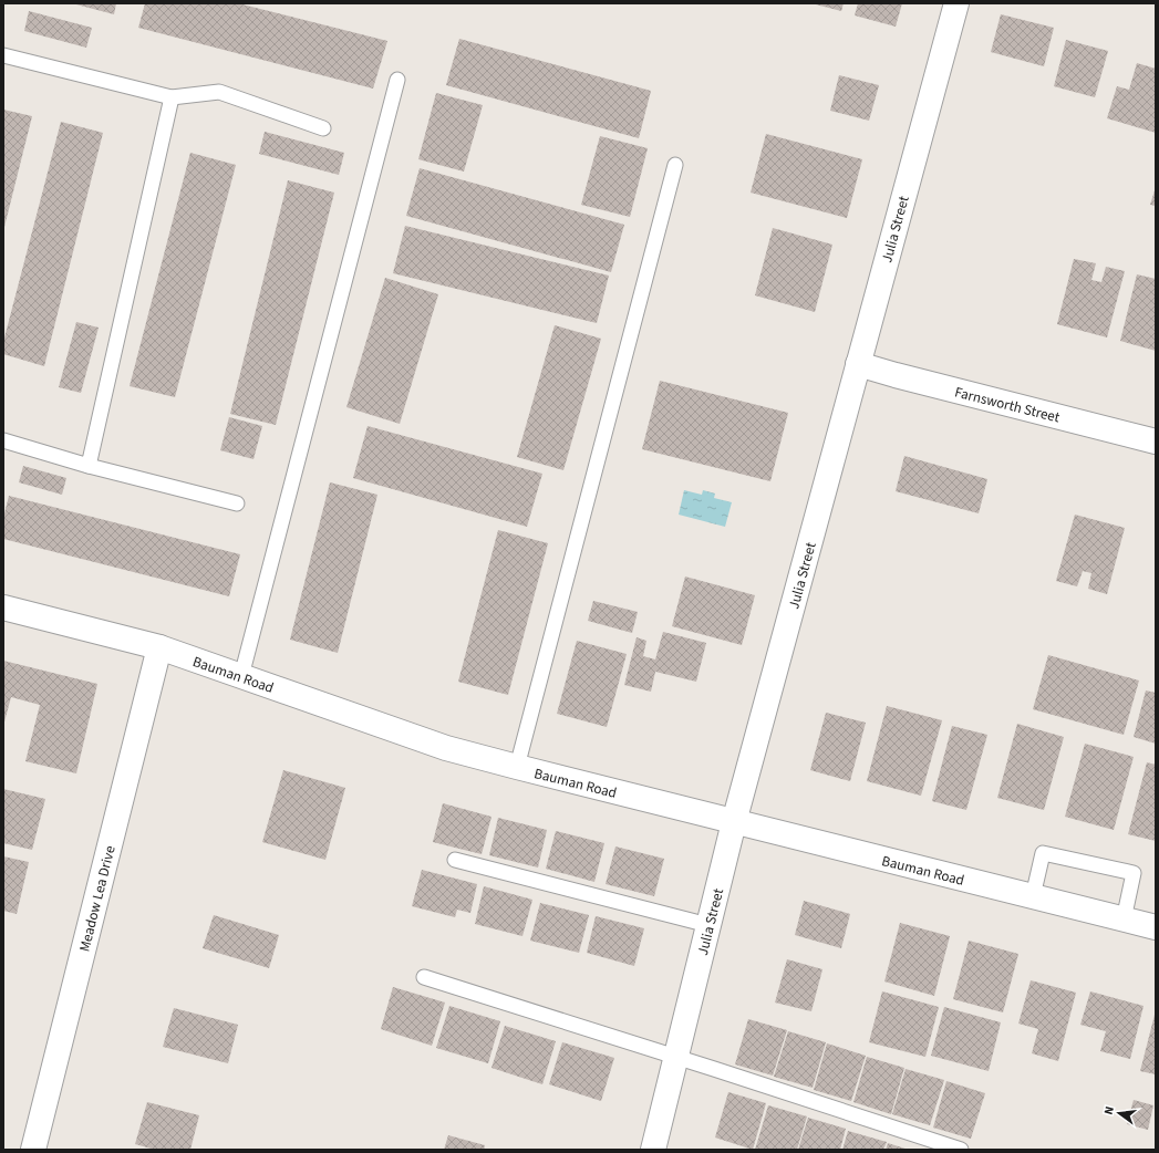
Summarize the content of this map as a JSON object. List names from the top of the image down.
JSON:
{
  "streets": {
    "street": [
      "Julia Street",
      "Farnsworth Street",
      "Bauman Road",
      "Meadow Lea Drive"
    ]
  },
  "crossings": [
    ["Julia Street", "Farnsworth Street"],
    ["Julia Street", "Bauman Road"],
    ["Bauman Road", "Meadow Lea Drive"]
  ],
  "north": "left"
}
